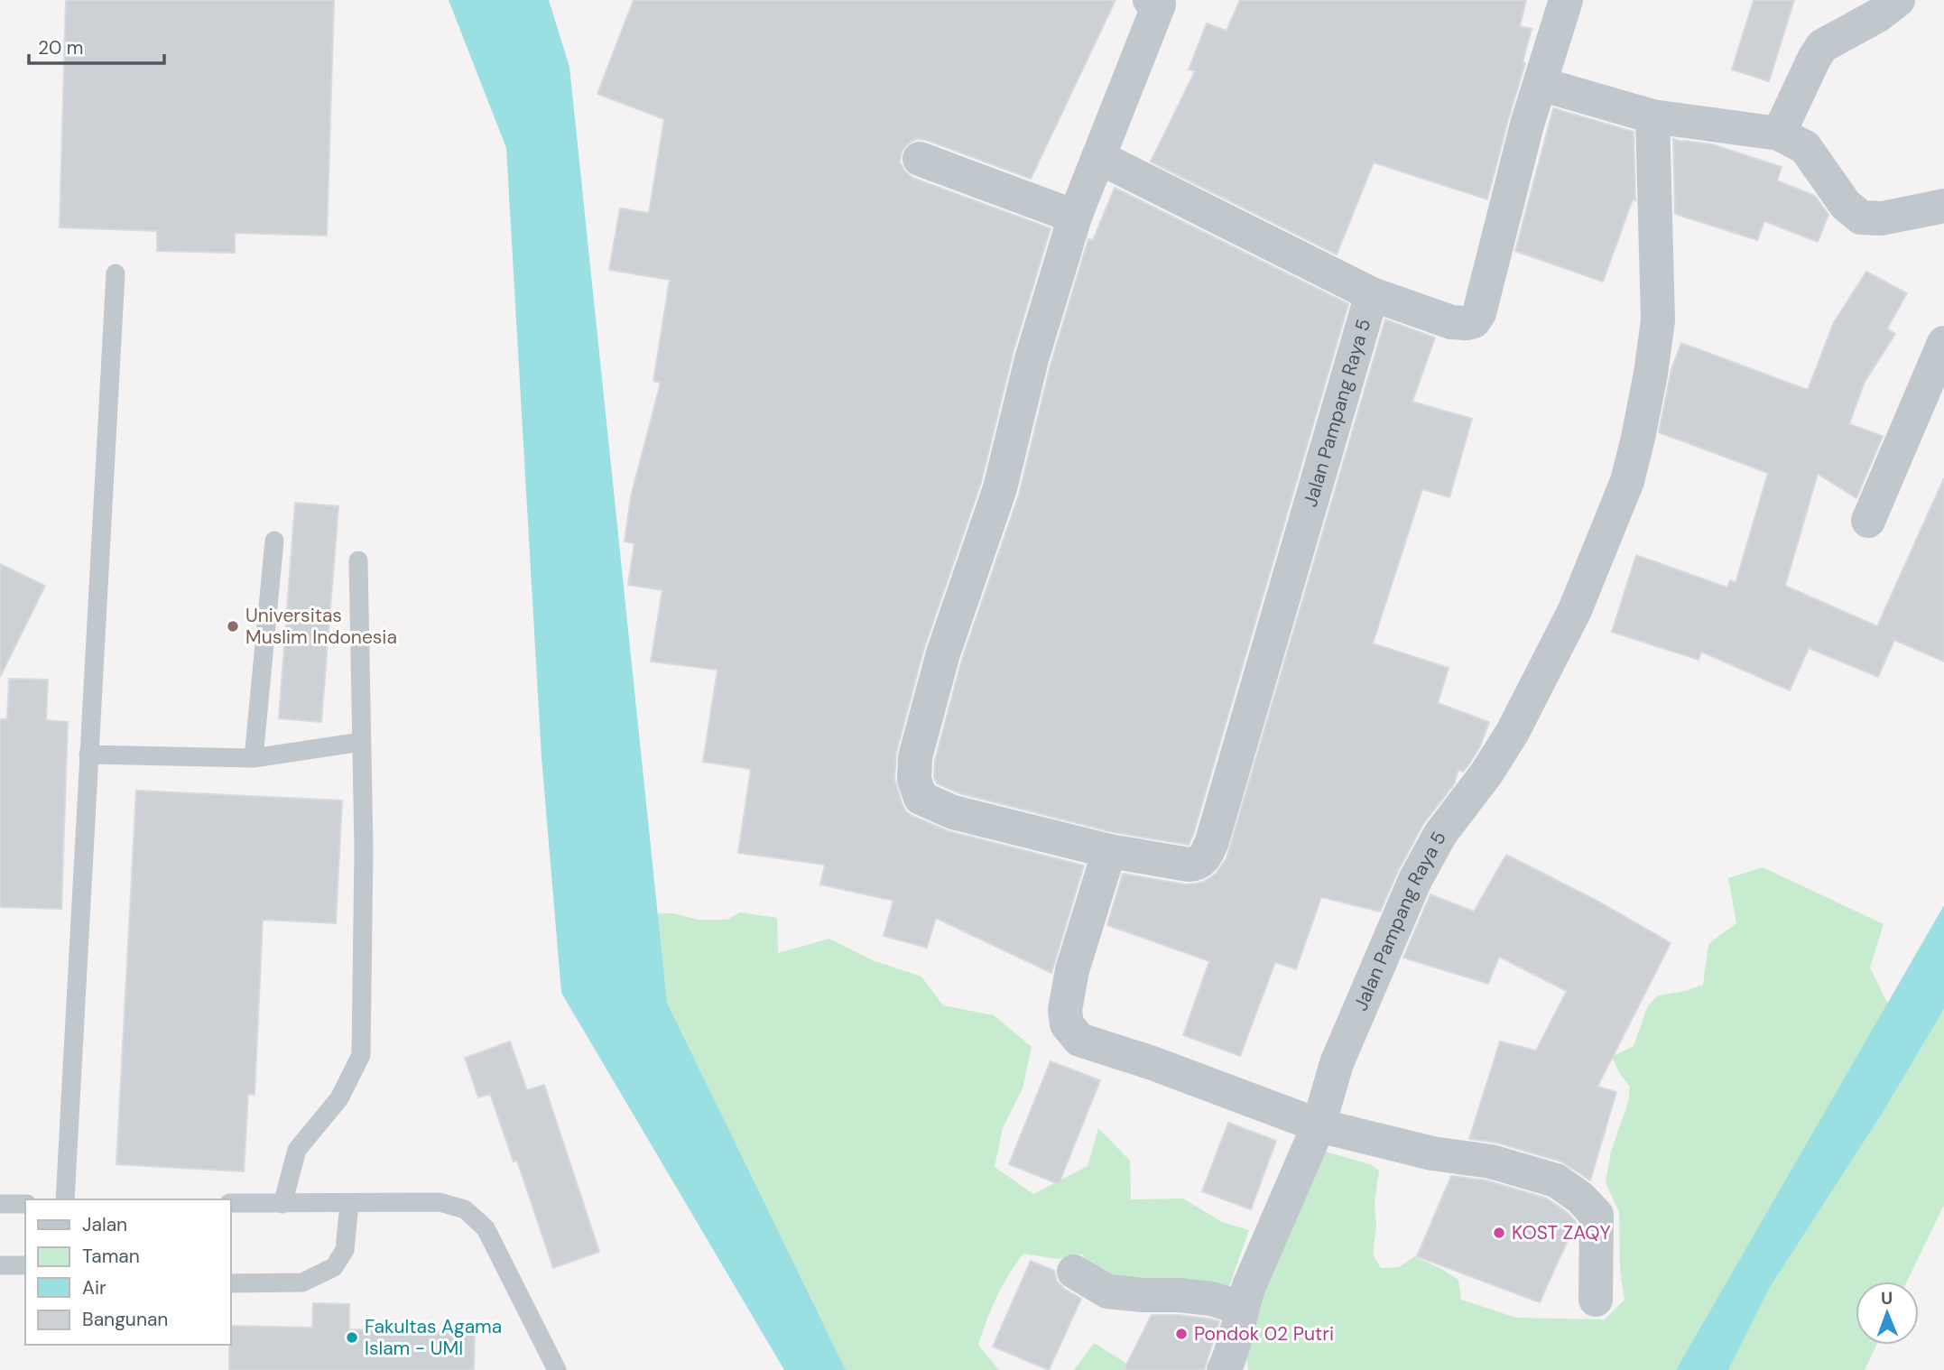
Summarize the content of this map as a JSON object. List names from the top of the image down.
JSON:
{
  "streets": {
    "street": ["Jalan Pampang Raya 5"]
  },
  "places": [
    "Universitas Muslim Indonesia",
    "KOST ZAQY",
    "Pondok 02 Putri",
    "Fakultas Agama Islam - UMI"
  ],
  "legend": [
    "Jalan",
    "Taman",
    "Air",
    "Bangunan"
  ],
  "scale_bar": "20 m",
  "north": "top"
}
